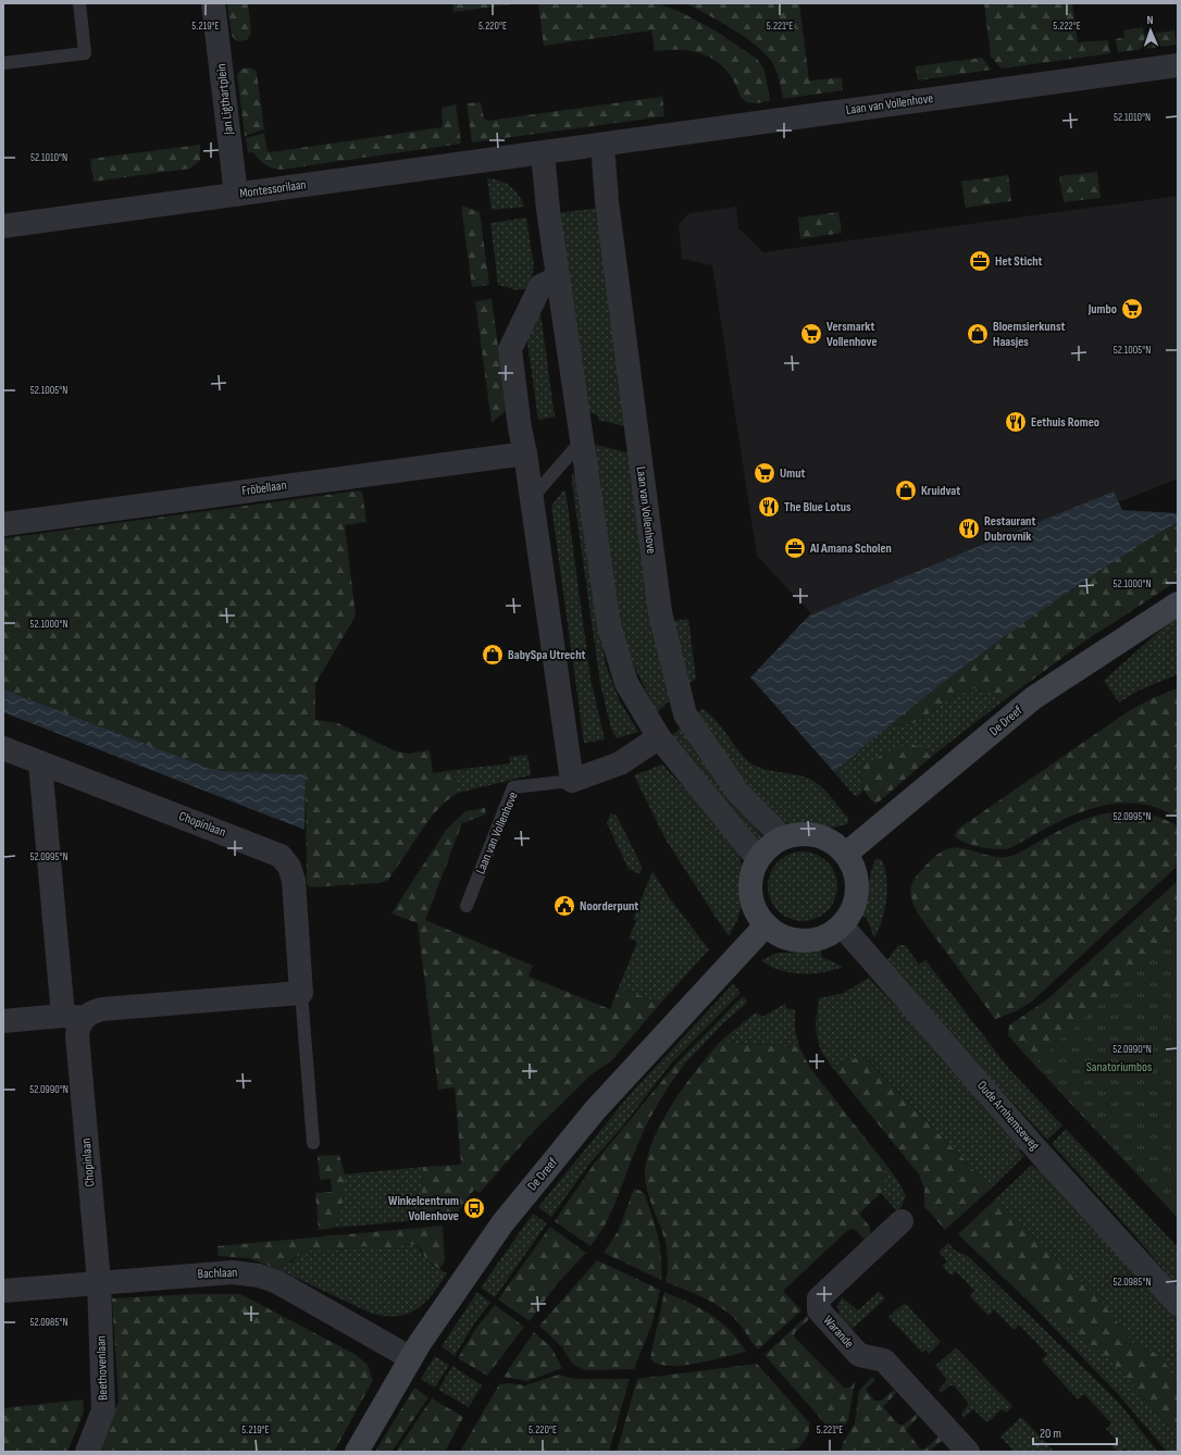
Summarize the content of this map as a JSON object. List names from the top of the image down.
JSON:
{
  "streets": {
    "main road": ["De Dreef"],
    "street": [
      "Jan Ligthartplein",
      "Laan van Vollenhove",
      "Montessorilaan",
      "Fröbellaan",
      "Chopinlaan",
      "Oude Arnhemseweg",
      "Bachlaan",
      "Warande",
      "Beethovenlaan"
    ]
  },
  "crossings": [
    ["Jan Ligthartplein", "Montessorilaan"],
    ["Laan van Vollenhove", "Montessorilaan"],
    ["Laan van Vollenhove", "De Dreef"],
    ["Laan van Vollenhove", "Oude Arnhemseweg"],
    ["De Dreef", "Oude Arnhemseweg"],
    ["De Dreef", "Bachlaan"],
    ["Chopinlaan", "Bachlaan"],
    ["Chopinlaan", "Beethovenlaan"],
    ["Bachlaan", "Beethovenlaan"]
  ],
  "parks": ["Sanatoriumbos"],
  "places": {
    "office": ["Het Sticht", "Al Amana Scholen"],
    "supermarket": ["Jumbo", "Versmarkt Vollenhove", "Umut"],
    "shop": ["Bloemsierkunst Haasjes", "Kruidvat", "BabySpa Utrecht"],
    "restaurant": ["Eethuis Romeo", "The Blue Lotus", "Restaurant Dubrovnik"],
    "public building": ["Noorderpunt"],
    "bus stop": ["Winkelcentrum Vollenhove"]
  },
  "scale_bar": "20 m",
  "north": "top",
  "coordinates": [
    "5.219°E",
    "5.220°E",
    "5.221°E",
    "5.222°E",
    "52.1010°N",
    "52.1005°N",
    "52.1000°N",
    "52.0995°N",
    "52.0990°N",
    "52.0985°N"
  ]
}
